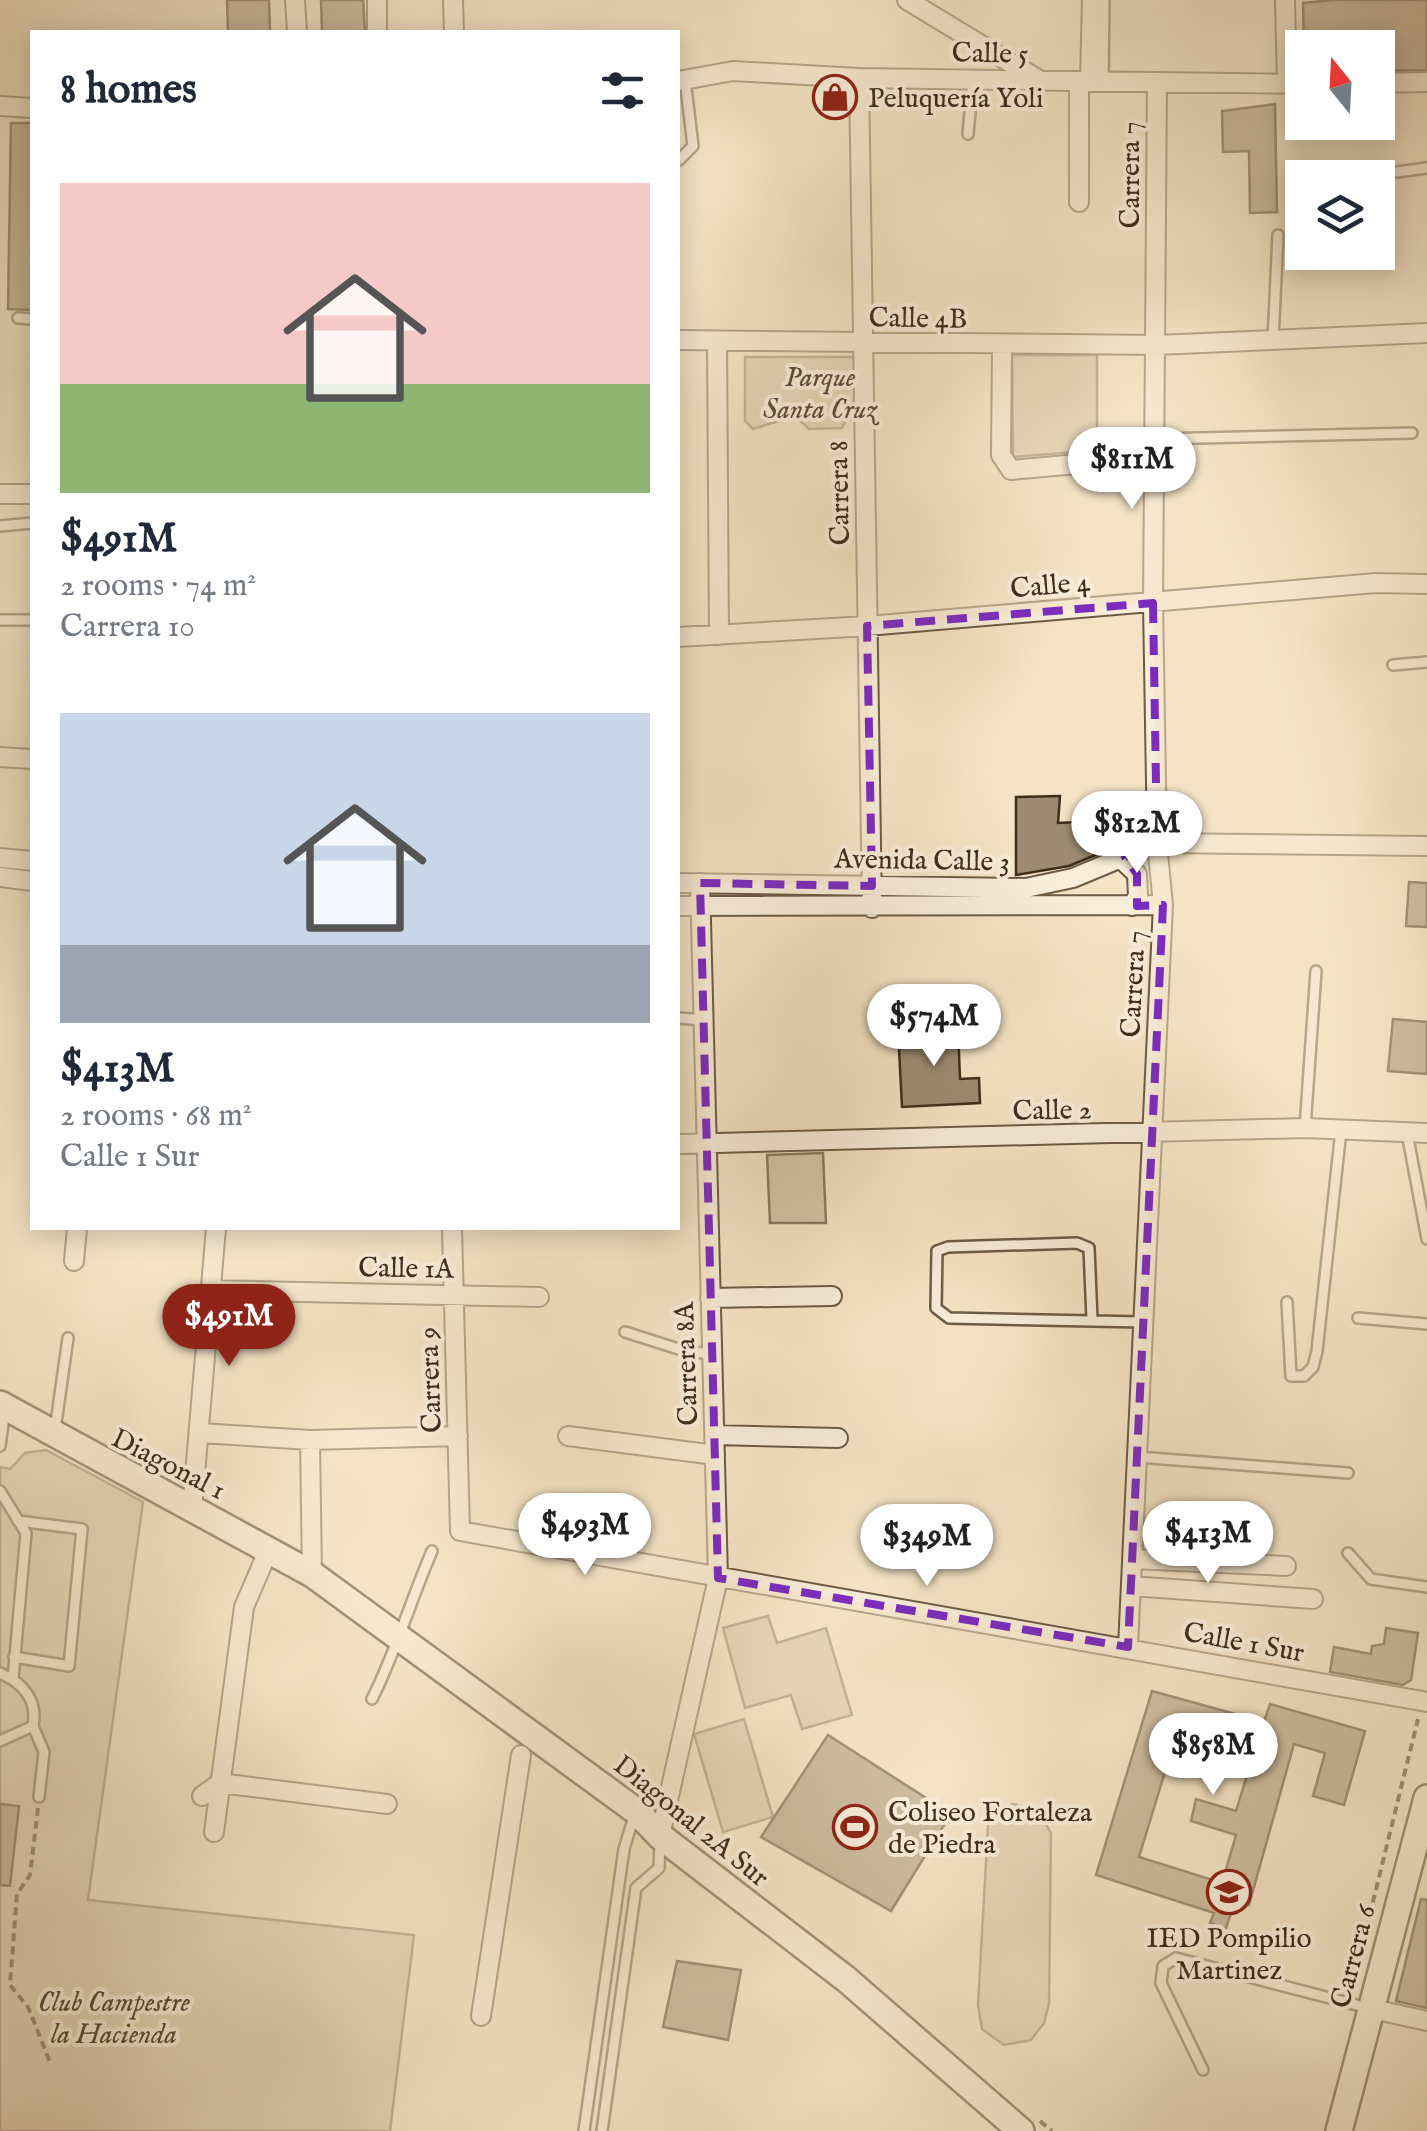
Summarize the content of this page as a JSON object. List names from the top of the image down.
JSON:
{
  "streets": {
    "main road": ["Diagonal 1", "Diagonal 2A Sur", "Carrera 6"],
    "street": [
      "Calle 5",
      "Carrera 7",
      "Calle 4B",
      "Carrera 8",
      "Calle 4",
      "Avenida Calle 3",
      "Calle 2",
      "Calle 1A",
      "Carrera 8A",
      "Carrera 9",
      "Calle 1 Sur"
    ]
  },
  "crossings": [
    ["Calle 5", "Carrera 7"],
    ["Calle 5", "Carrera 8"],
    ["Carrera 7", "Calle 4B"],
    ["Carrera 7", "Calle 4"],
    ["Carrera 7", "Avenida Calle 3"],
    ["Carrera 7", "Calle 2"],
    ["Carrera 7", "Calle 1 Sur"],
    ["Calle 4B", "Carrera 8"],
    ["Carrera 8", "Calle 4"],
    ["Carrera 8", "Avenida Calle 3"],
    ["Avenida Calle 3", "Carrera 8A"],
    ["Calle 2", "Carrera 8A"],
    ["Calle 1A", "Carrera 9"],
    ["Carrera 8A", "Calle 1 Sur"],
    ["Carrera 8A", "Diagonal 2A Sur"],
    ["Carrera 9", "Calle 1 Sur"],
    ["Diagonal 1", "Diagonal 2A Sur"]
  ],
  "parks": ["Parque Santa Cruz", "Club Campestre la Hacienda"],
  "places": {
    "shop": ["Peluquería Yoli"],
    "sports": ["Coliseo Fortaleza de Piedra"],
    "school or university": ["IED Pompilio Martinez"]
  },
  "north": "top",
  "page": {
    "heading": "8 homes",
    "list": [
      {
        "name": "$491M",
        "note": "2 rooms · 74 m² · Carrera 10"
      },
      {
        "name": "$413M",
        "note": "2 rooms · 68 m² · Calle 1 Sur"
      }
    ],
    "price": [
      "$811M",
      "$812M",
      "$574M",
      "$491M",
      "$493M",
      "$413M",
      "$349M",
      "$858M"
    ]
  }
}
